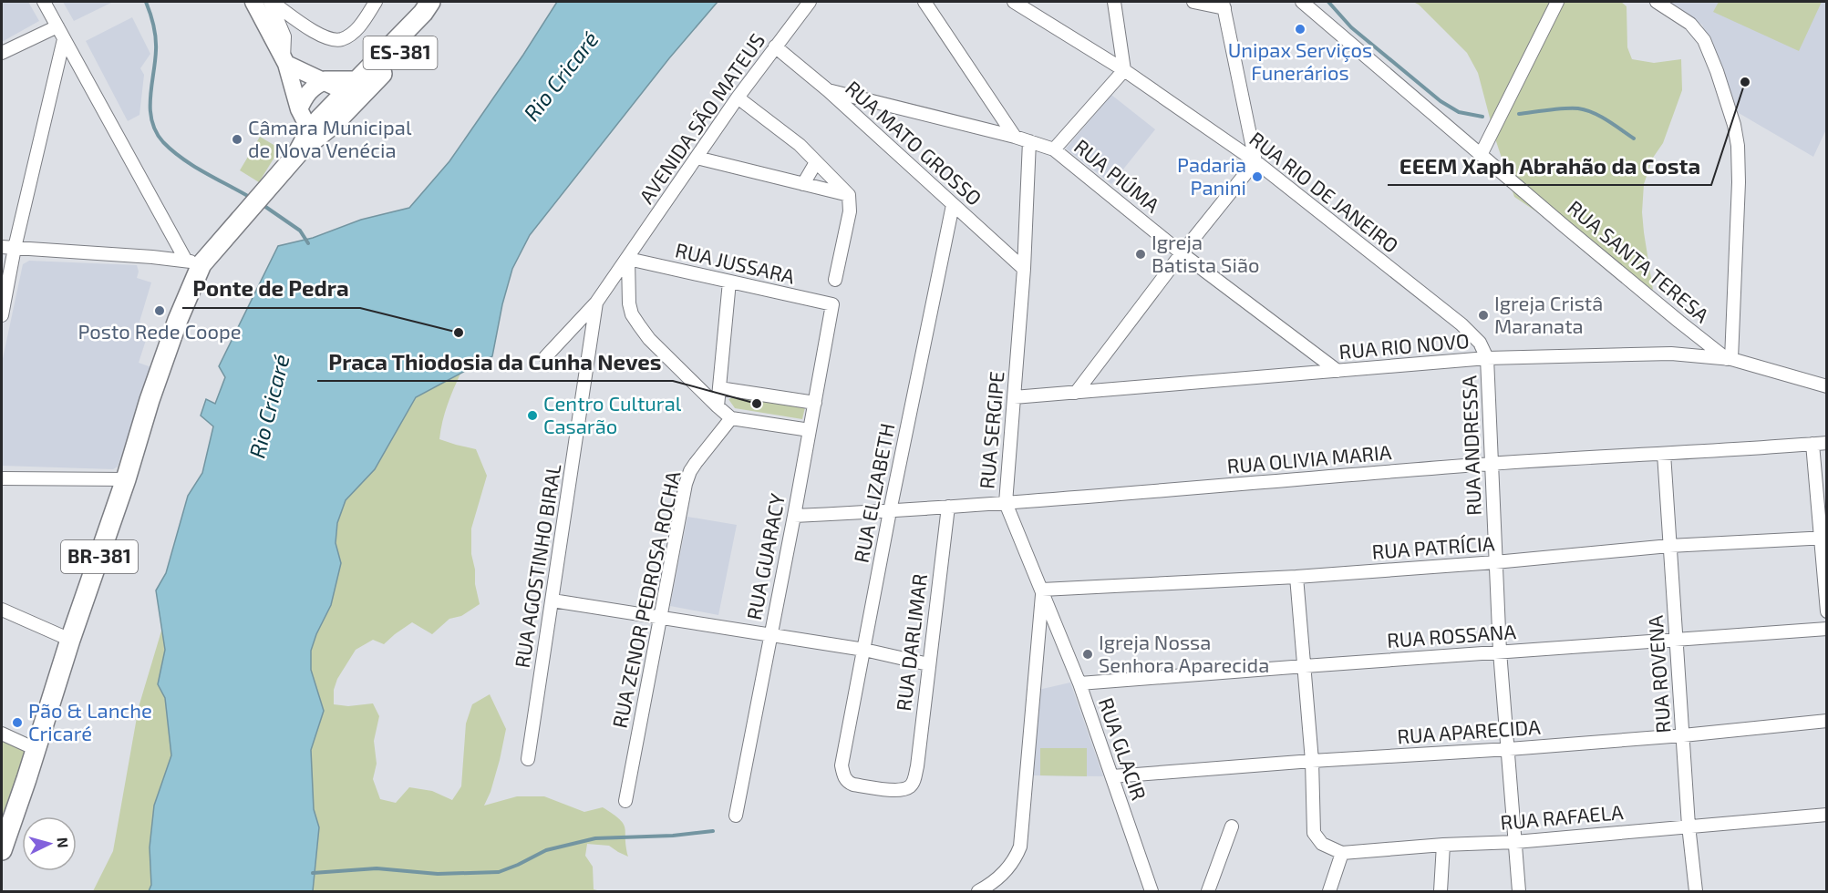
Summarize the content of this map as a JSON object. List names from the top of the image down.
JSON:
{
  "streets": {
    "main road": ["ES-381", "BR-381"],
    "street": [
      "AVENIDA SÃO MATEUS",
      "RUA MATO GROSSO",
      "RUA PIÚMA",
      "RUA RIO DE JANEIRO",
      "RUA SANTA TERESA",
      "RUA JUSSARA",
      "RUA RIO NOVO",
      "RUA SERGIPE",
      "RUA ANDRESSA",
      "RUA OLIVIA MARIA",
      "RUA ELIZABETH",
      "RUA PATRÍCIA",
      "RUA GUARACY",
      "RUA AGOSTINHO BIRAL",
      "RUA ZENOR PEDROSA ROCHA",
      "RUA ROSSANA",
      "RUA DARLIMAR",
      "RUA ROVENA",
      "RUA APARECIDA",
      "RUA GLACIR",
      "RUA RAFAELA"
    ]
  },
  "crossings": [
    ["ES-381", "BR-381"],
    ["AVENIDA SÃO MATEUS", "RUA MATO GROSSO"],
    ["AVENIDA SÃO MATEUS", "RUA JUSSARA"],
    ["AVENIDA SÃO MATEUS", "RUA AGOSTINHO BIRAL"],
    ["RUA MATO GROSSO", "RUA SERGIPE"],
    ["RUA MATO GROSSO", "RUA ELIZABETH"],
    ["RUA PIÚMA", "RUA RIO NOVO"],
    ["RUA RIO DE JANEIRO", "RUA RIO NOVO"],
    ["RUA RIO DE JANEIRO", "RUA ANDRESSA"],
    ["RUA SANTA TERESA", "RUA RIO NOVO"],
    ["RUA JUSSARA", "RUA GUARACY"],
    ["RUA JUSSARA", "RUA AGOSTINHO BIRAL"],
    ["RUA RIO NOVO", "RUA SERGIPE"],
    ["RUA RIO NOVO", "RUA ANDRESSA"],
    ["RUA SERGIPE", "RUA OLIVIA MARIA"],
    ["RUA SERGIPE", "RUA PATRÍCIA"],
    ["RUA SERGIPE", "RUA GLACIR"],
    ["RUA ANDRESSA", "RUA OLIVIA MARIA"],
    ["RUA ANDRESSA", "RUA PATRÍCIA"],
    ["RUA ANDRESSA", "RUA ROSSANA"],
    ["RUA ANDRESSA", "RUA APARECIDA"],
    ["RUA ANDRESSA", "RUA RAFAELA"],
    ["RUA OLIVIA MARIA", "RUA ELIZABETH"],
    ["RUA OLIVIA MARIA", "RUA GUARACY"],
    ["RUA OLIVIA MARIA", "RUA DARLIMAR"],
    ["RUA OLIVIA MARIA", "RUA ROVENA"],
    ["RUA ELIZABETH", "RUA DARLIMAR"],
    ["RUA PATRÍCIA", "RUA ROVENA"],
    ["RUA PATRÍCIA", "RUA GLACIR"],
    ["RUA ROSSANA", "RUA ROVENA"],
    ["RUA ROSSANA", "RUA GLACIR"],
    ["RUA ROVENA", "RUA APARECIDA"],
    ["RUA ROVENA", "RUA RAFAELA"],
    ["RUA APARECIDA", "RUA GLACIR"]
  ],
  "water": ["Rio Cricaré"],
  "places": [
    "Unipax Serviços Funerários",
    "EEEM Xaph Abrahão da Costa",
    "Câmara Municipal de Nova Venécia",
    "Padaria Panini",
    "Igreja Batista Sião",
    "Posto Rede Coope",
    "Igreja Cristâ Maranata",
    "Ponte de Pedra",
    "Praca Thiodosia da Cunha Neves",
    "Centro Cultural Casarão",
    "Igreja Nossa Senhora Aparecida",
    "Pão & Lanche Cricaré"
  ],
  "north": "right"
}
